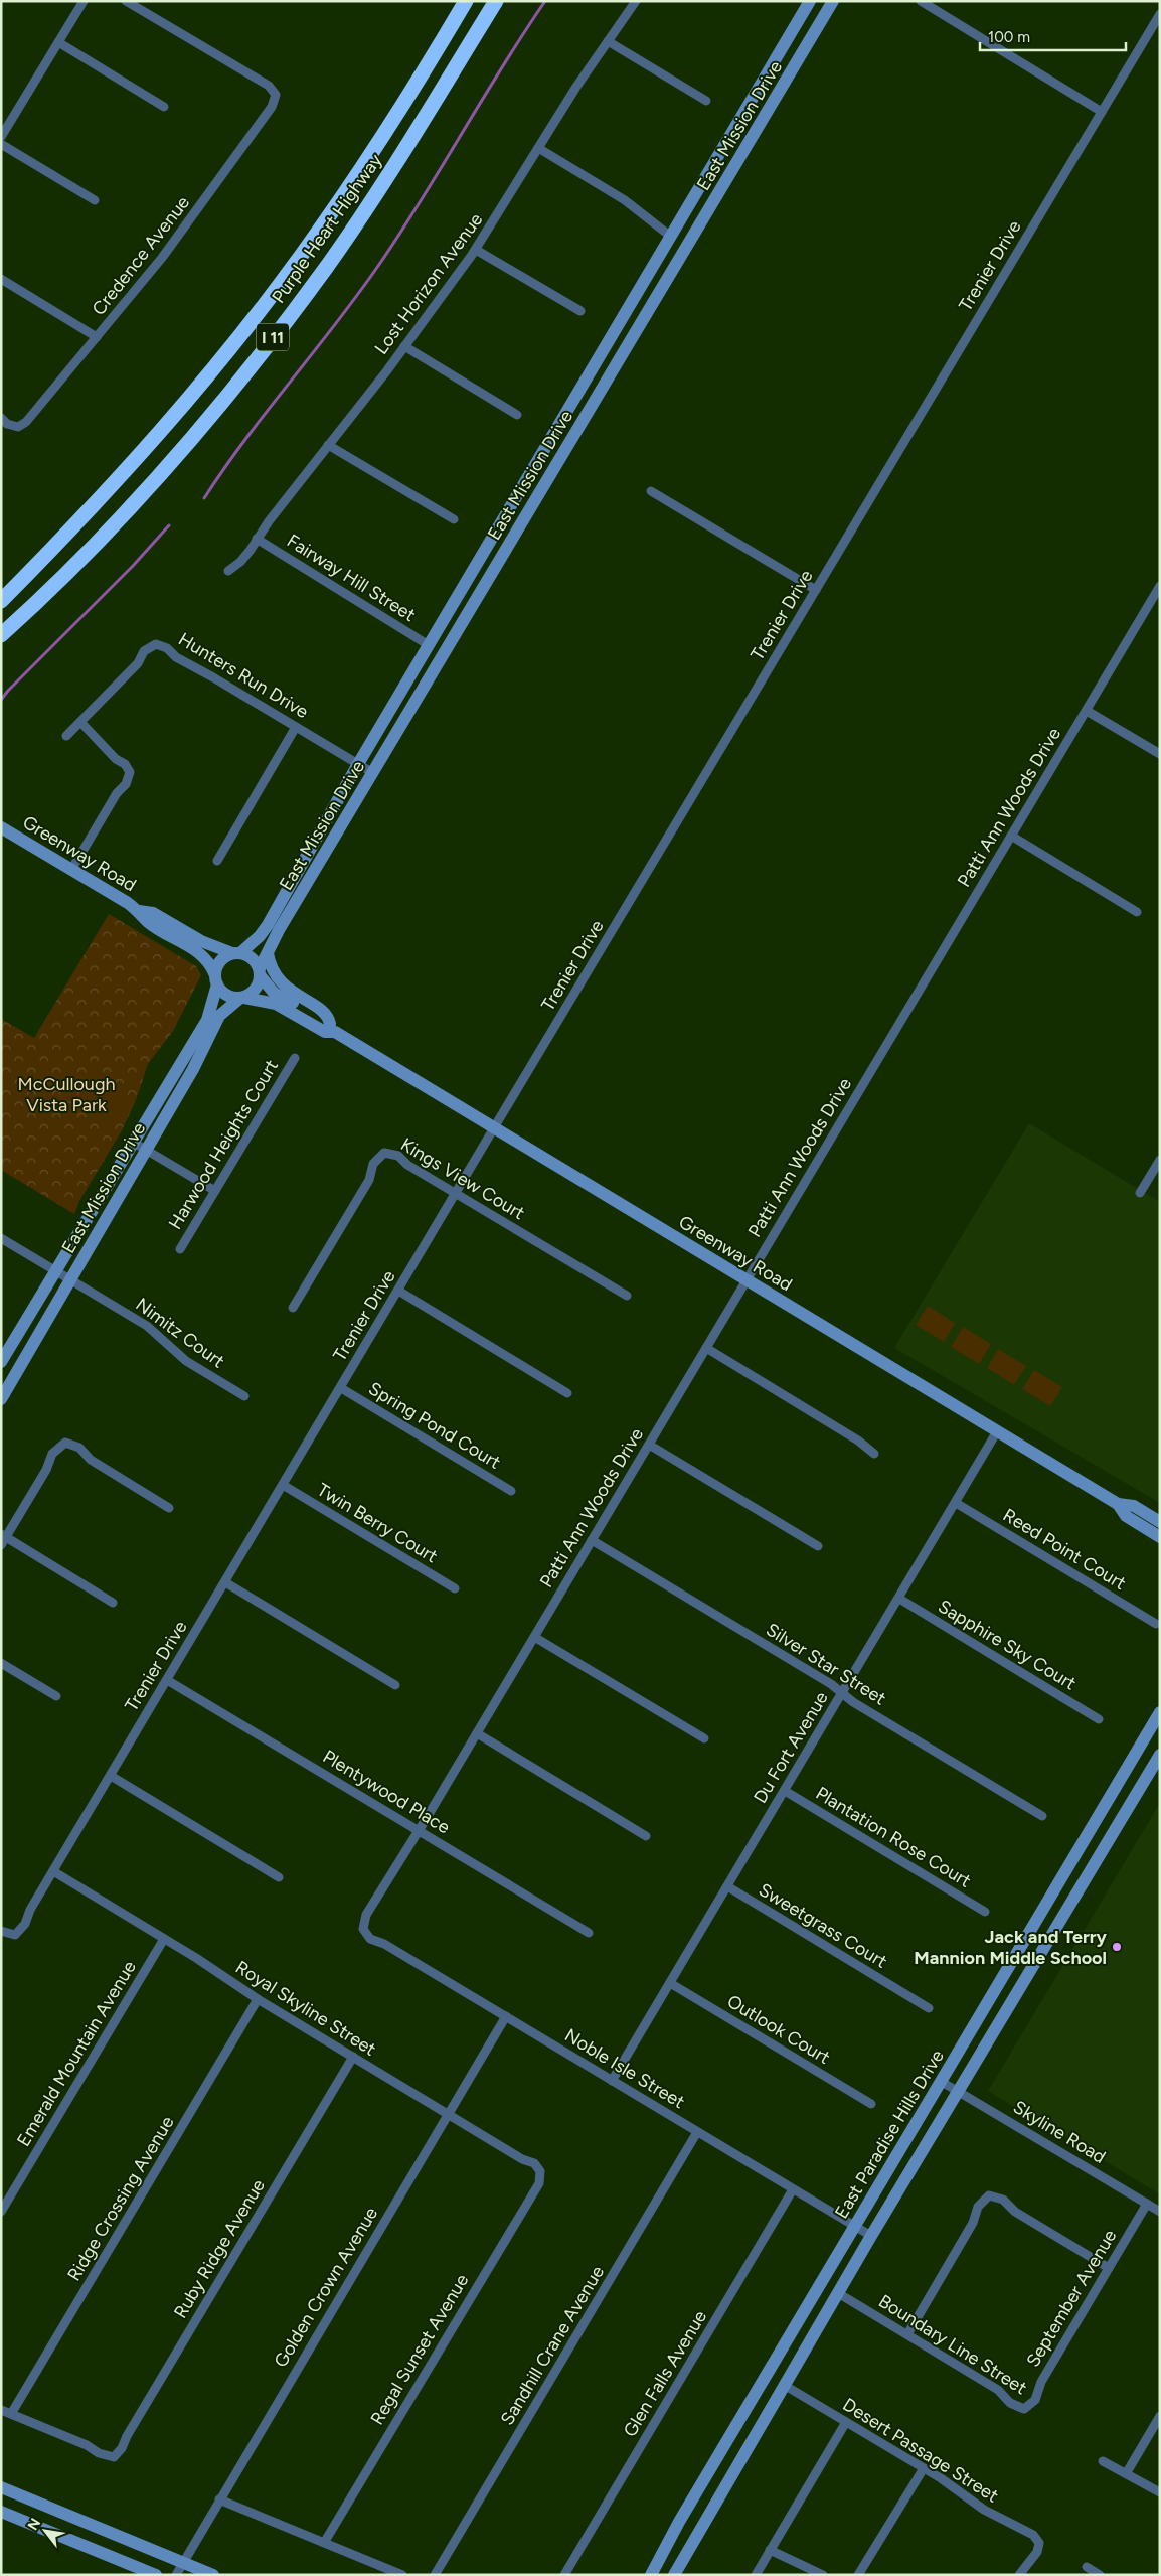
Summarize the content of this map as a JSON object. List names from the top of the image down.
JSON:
{
  "streets": {
    "highway": ["Purple Heart Highway", "I 11"],
    "street": [
      "East Mission Drive",
      "Credence Avenue",
      "Trenier Drive",
      "Lost Horizon Avenue",
      "Fairway Hill Street",
      "Hunters Run Drive",
      "Patti Ann Woods Drive",
      "Greenway Road",
      "Harwood Heights Court",
      "Kings View Court",
      "Nimitz Court",
      "Spring Pond Court",
      "Twin Berry Court",
      "Reed Point Court",
      "Sapphire Sky Court",
      "Silver Star Street",
      "Du Fort Avenue",
      "Plentywood Place",
      "Plantation Rose Court",
      "Sweetgrass Court",
      "Royal Skyline Street",
      "Outlook Court",
      "Emerald Mountain Avenue",
      "Noble Isle Street",
      "Skyline Road",
      "East Paradise Hills Drive",
      "Ridge Crossing Avenue",
      "Ruby Ridge Avenue",
      "Golden Crown Avenue",
      "September Avenue",
      "Boundary Line Street",
      "Sandhill Crane Avenue",
      "Regal Sunset Avenue",
      "Glen Falls Avenue",
      "Desert Passage Street"
    ]
  },
  "crossings": [
    ["East Mission Drive", "Fairway Hill Street"],
    ["East Mission Drive", "Hunters Run Drive"],
    ["East Mission Drive", "Greenway Road"],
    ["East Mission Drive", "Nimitz Court"],
    ["Trenier Drive", "Greenway Road"],
    ["Trenier Drive", "Kings View Court"],
    ["Trenier Drive", "Spring Pond Court"],
    ["Trenier Drive", "Twin Berry Court"],
    ["Trenier Drive", "Plentywood Place"],
    ["Trenier Drive", "Royal Skyline Street"],
    ["Lost Horizon Avenue", "Fairway Hill Street"],
    ["Patti Ann Woods Drive", "Greenway Road"],
    ["Patti Ann Woods Drive", "Silver Star Street"],
    ["Patti Ann Woods Drive", "Plentywood Place"],
    ["Patti Ann Woods Drive", "Noble Isle Street"],
    ["Greenway Road", "Du Fort Avenue"],
    ["Reed Point Court", "Du Fort Avenue"],
    ["Sapphire Sky Court", "Du Fort Avenue"],
    ["Silver Star Street", "Du Fort Avenue"],
    ["Du Fort Avenue", "Plantation Rose Court"],
    ["Du Fort Avenue", "Sweetgrass Court"],
    ["Du Fort Avenue", "Outlook Court"],
    ["Du Fort Avenue", "Noble Isle Street"],
    ["Royal Skyline Street", "Emerald Mountain Avenue"],
    ["Royal Skyline Street", "Ridge Crossing Avenue"],
    ["Royal Skyline Street", "Ruby Ridge Avenue"],
    ["Royal Skyline Street", "Golden Crown Avenue"],
    ["Royal Skyline Street", "Regal Sunset Avenue"],
    ["Noble Isle Street", "East Paradise Hills Drive"],
    ["Noble Isle Street", "Golden Crown Avenue"],
    ["Noble Isle Street", "Sandhill Crane Avenue"],
    ["Noble Isle Street", "Glen Falls Avenue"],
    ["Skyline Road", "East Paradise Hills Drive"],
    ["Skyline Road", "September Avenue"],
    ["East Paradise Hills Drive", "Boundary Line Street"],
    ["East Paradise Hills Drive", "Desert Passage Street"],
    ["Ridge Crossing Avenue", "Ruby Ridge Avenue"],
    ["September Avenue", "Boundary Line Street"]
  ],
  "parks": ["McCullough Vista Park"],
  "places": ["Jack and Terry Mannion Middle School"],
  "scale_bar": "100 m",
  "north": "top left"
}
